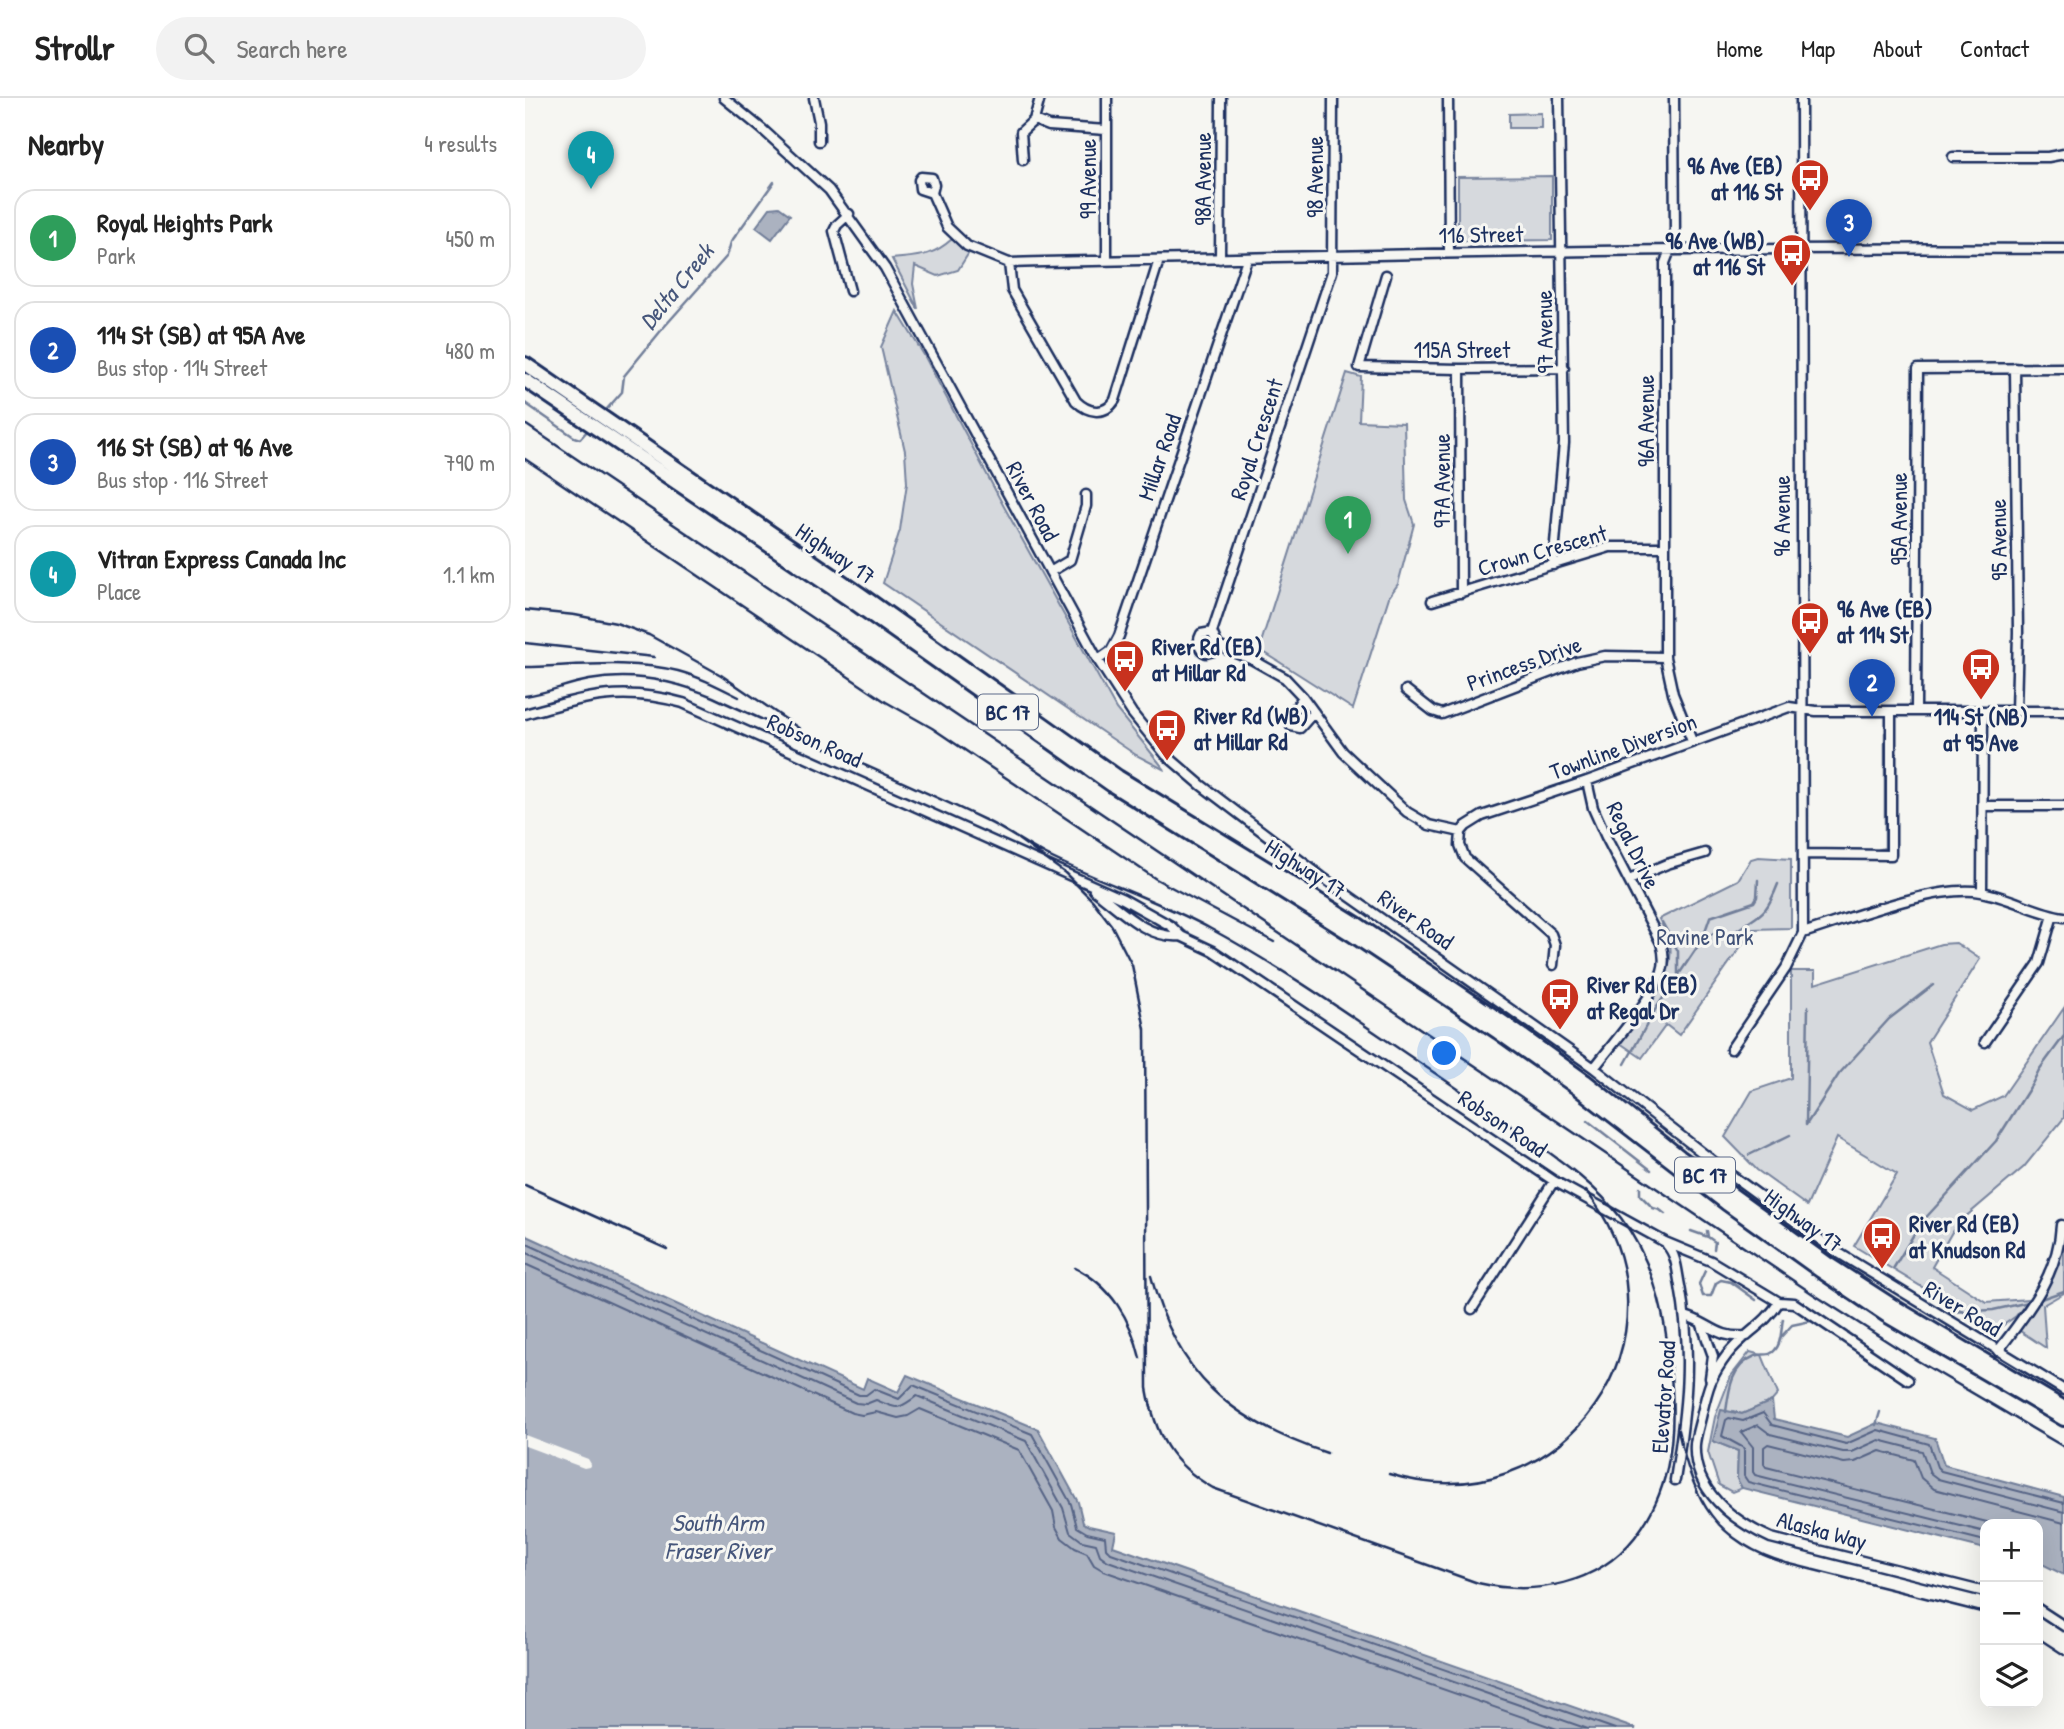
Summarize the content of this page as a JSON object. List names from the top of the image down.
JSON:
{
  "streets": {
    "highway": ["Highway 17", "BC 17"],
    "street": [
      "98 Avenue",
      "99 Avenue",
      "98A Avenue",
      "116 Street",
      "97 Avenue",
      "115A Street",
      "96A Avenue",
      "Royal Crescent",
      "Millar Road",
      "97A Avenue",
      "River Road",
      "96 Avenue",
      "95A Avenue",
      "95 Avenue",
      "Crown Crescent",
      "Princess Drive",
      "Robson Road",
      "Townline Diversion",
      "Regal Drive",
      "Elevator Road",
      "Alaska Way"
    ]
  },
  "crossings": [
    ["98 Avenue", "116 Street"],
    ["98 Avenue", "Royal Crescent"],
    ["99 Avenue", "116 Street"],
    ["98A Avenue", "116 Street"],
    ["116 Street", "97 Avenue"],
    ["116 Street", "96A Avenue"],
    ["116 Street", "Royal Crescent"],
    ["116 Street", "Millar Road"],
    ["116 Street", "96 Avenue"],
    ["97 Avenue", "115A Street"],
    ["97 Avenue", "Crown Crescent"],
    ["115A Street", "97A Avenue"],
    ["96A Avenue", "Crown Crescent"],
    ["96A Avenue", "Princess Drive"],
    ["96A Avenue", "Townline Diversion"],
    ["Royal Crescent", "Townline Diversion"],
    ["Millar Road", "River Road"],
    ["97A Avenue", "Crown Crescent"],
    ["River Road", "Regal Drive"],
    ["96 Avenue", "Townline Diversion"],
    ["95A Avenue", "95 Avenue"],
    ["95A Avenue", "Townline Diversion"],
    ["95 Avenue", "Townline Diversion"],
    ["Robson Road", "Elevator Road"],
    ["Townline Diversion", "Regal Drive"],
    ["Elevator Road", "Alaska Way"]
  ],
  "water": ["Delta Creek", "South Arm Fraser River"],
  "parks": ["Ravine Park"],
  "places": {
    "bus stop": [
      "96 Ave (EB) at 116 St",
      "96 Ave (WB) at 116 St",
      "96 Ave (EB) at 114 St",
      "River Rd (EB) at Millar Rd",
      "114 St (NB) at 95 Ave",
      "River Rd (WB) at Millar Rd",
      "River Rd (EB) at Regal Dr",
      "River Rd (EB) at Knudson Rd"
    ]
  },
  "page": {
    "header": "Strollr",
    "search": "Search here",
    "nav": [
      "Home",
      "Map",
      "About",
      "Contact"
    ],
    "heading": ["Nearby", "4 results"],
    "pins": [
      "4",
      "3",
      "1",
      "2"
    ],
    "list": [
      {
        "mark": "1",
        "name": "Royal Heights Park",
        "note": "Park",
        "value": "450 m"
      },
      {
        "mark": "2",
        "name": "114 St (SB) at 95A Ave",
        "note": "Bus stop · 114 Street",
        "value": "480 m"
      },
      {
        "mark": "3",
        "name": "116 St (SB) at 96 Ave",
        "note": "Bus stop · 116 Street",
        "value": "790 m"
      },
      {
        "mark": "4",
        "name": "Vitran Express Canada Inc",
        "note": "Place",
        "value": "1.1 km"
      }
    ],
    "map_buttons": ["+", "−"]
  }
}
